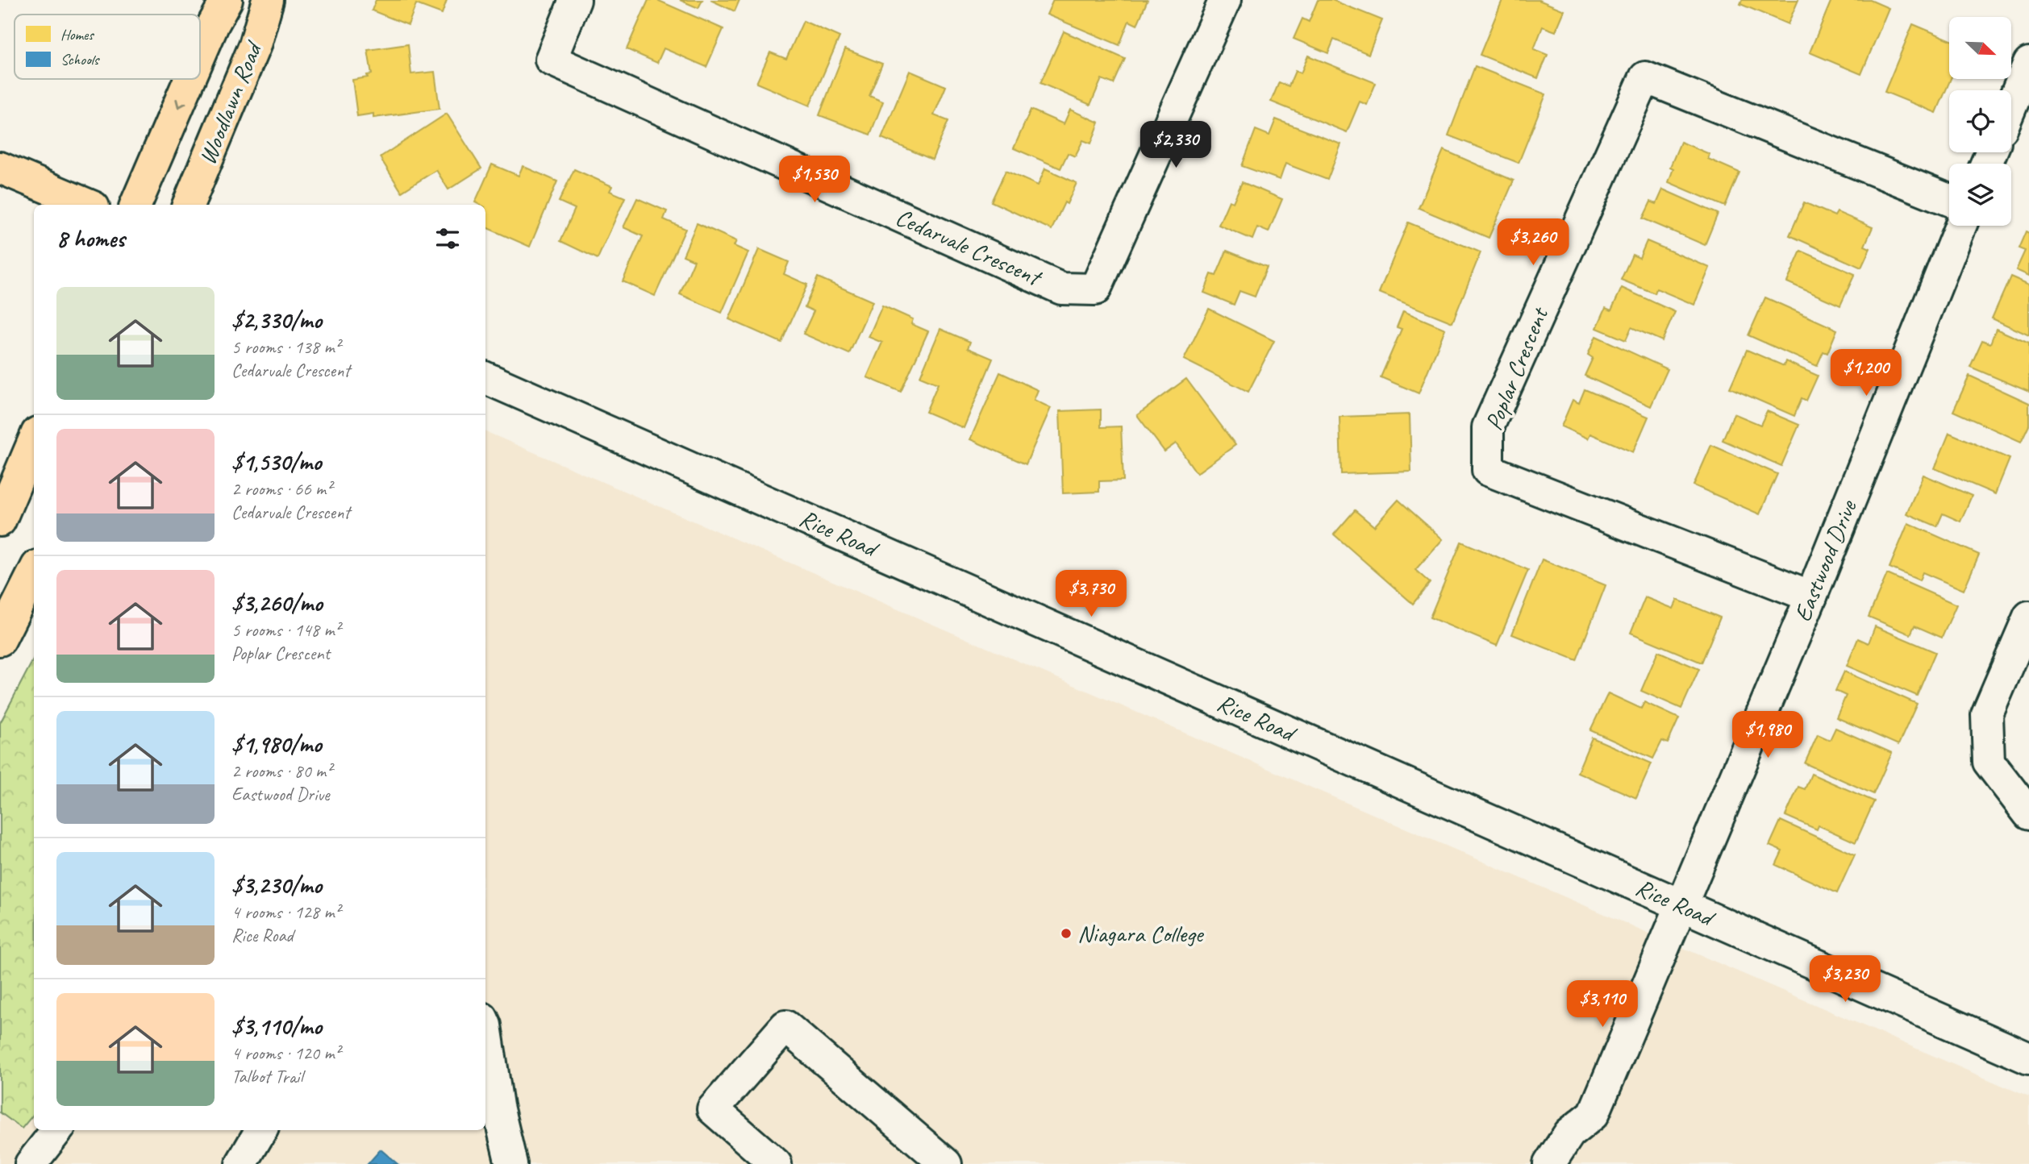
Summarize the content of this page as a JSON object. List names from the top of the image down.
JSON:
{
  "streets": {
    "main road": ["Woodlawn Road"],
    "street": [
      "Cedarvale Crescent",
      "Poplar Crescent",
      "Rice Road",
      "Eastwood Drive"
    ]
  },
  "crossings": [
    ["Poplar Crescent", "Eastwood Drive"],
    ["Rice Road", "Eastwood Drive"]
  ],
  "places": ["Niagara College"],
  "legend": ["Homes", "Schools"],
  "north": "bottom right",
  "page": {
    "price": [
      "$2,330",
      "$1,530",
      "$3,260",
      "$1,200",
      "$3,730",
      "$1,980",
      "$3,230",
      "$3,110"
    ],
    "heading": "8 homes",
    "list": [
      {
        "name": "$2,330/mo",
        "note": "5 rooms · 138 m² · Cedarvale Crescent"
      },
      {
        "name": "$1,530/mo",
        "note": "2 rooms · 66 m² · Cedarvale Crescent"
      },
      {
        "name": "$3,260/mo",
        "note": "5 rooms · 148 m² · Poplar Crescent"
      },
      {
        "name": "$1,980/mo",
        "note": "2 rooms · 80 m² · Eastwood Drive"
      },
      {
        "name": "$3,230/mo",
        "note": "4 rooms · 128 m² · Rice Road"
      },
      {
        "name": "$3,110/mo",
        "note": "4 rooms · 120 m² · Talbot Trail"
      }
    ]
  }
}
